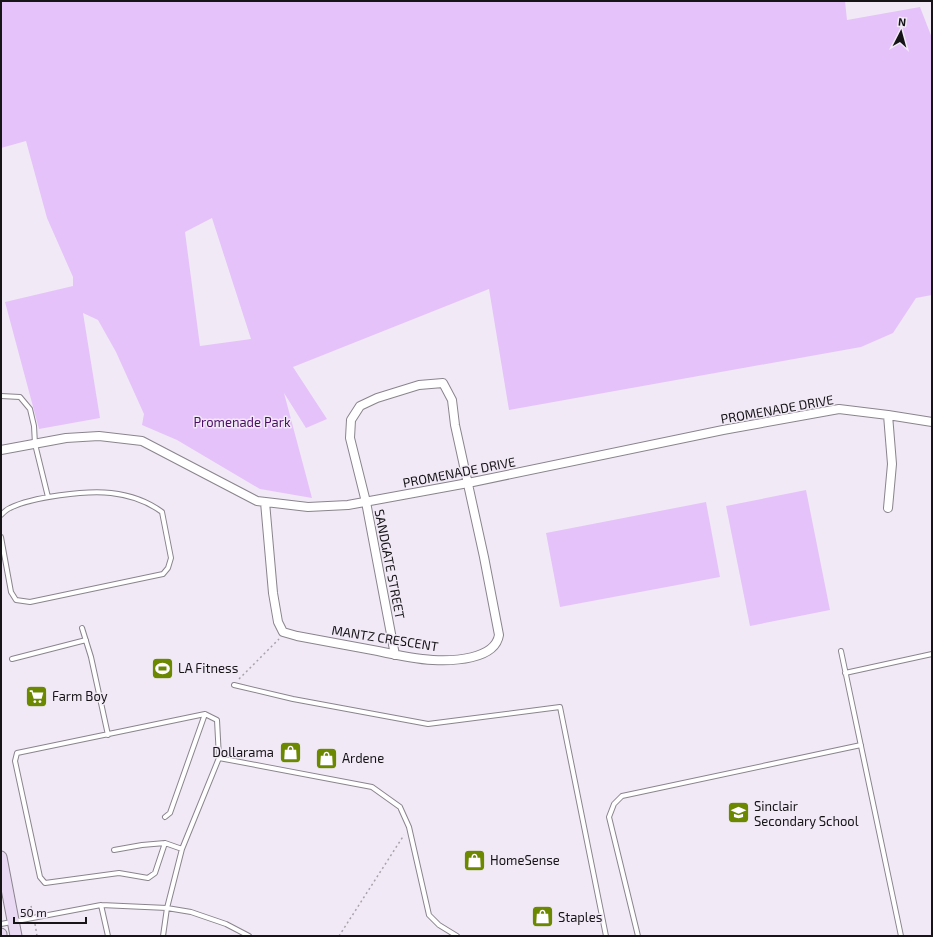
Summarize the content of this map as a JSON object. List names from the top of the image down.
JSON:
{
  "streets": {
    "street": ["PROMENADE DRIVE", "SANDGATE STREET", "MANTZ CRESCENT"]
  },
  "crossings": [
    ["PROMENADE DRIVE", "SANDGATE STREET"],
    ["PROMENADE DRIVE", "MANTZ CRESCENT"],
    ["SANDGATE STREET", "MANTZ CRESCENT"]
  ],
  "parks": ["Promenade Park"],
  "places": {
    "sports": ["LA Fitness"],
    "supermarket": ["Farm Boy"],
    "shop": [
      "Dollarama",
      "Ardene",
      "HomeSense",
      "Staples"
    ],
    "school or university": ["Sinclair Secondary School"]
  },
  "scale_bar": "50 m",
  "north": "top"
}
